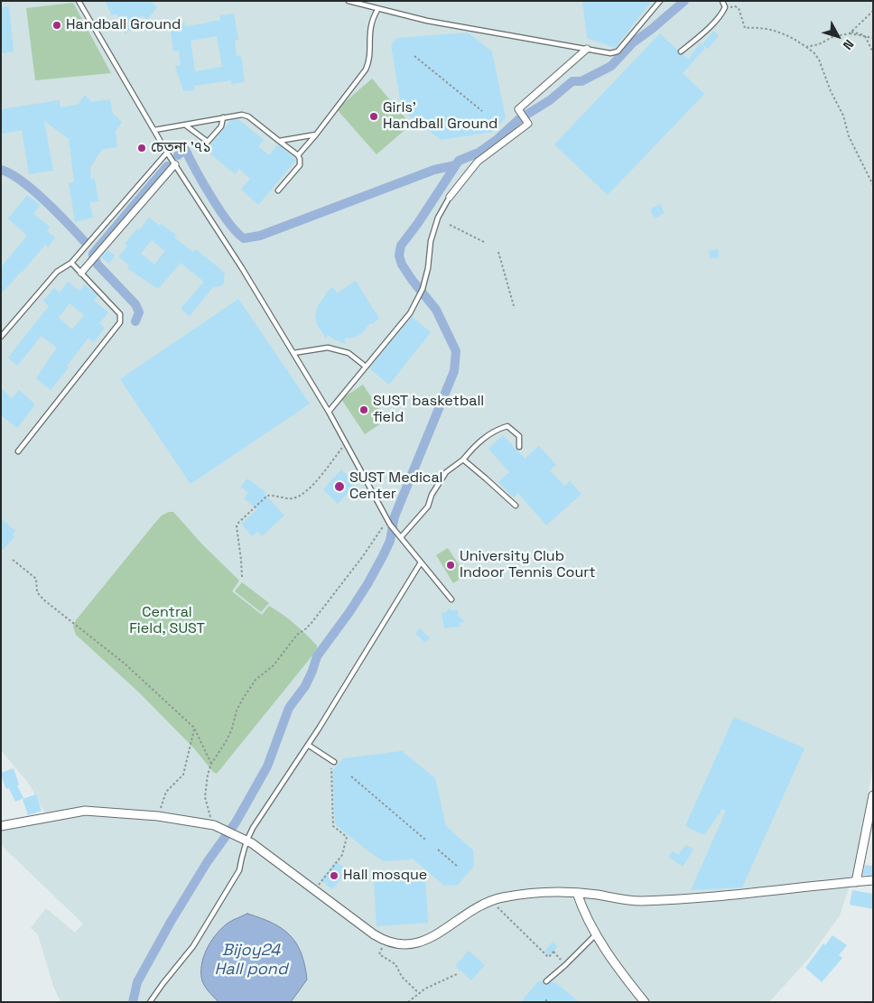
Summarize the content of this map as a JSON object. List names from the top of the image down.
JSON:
{
  "water": ["Bijoy24 Hall pond"],
  "parks": ["Central Field, SUST"],
  "places": [
    "Handball Ground",
    "Girls' Handball Ground",
    "চেতনা '৭১",
    "SUST basketball field",
    "SUST Medical Center",
    "University Club Indoor Tennis Court",
    "Hall mosque"
  ],
  "north": "bottom right"
}
